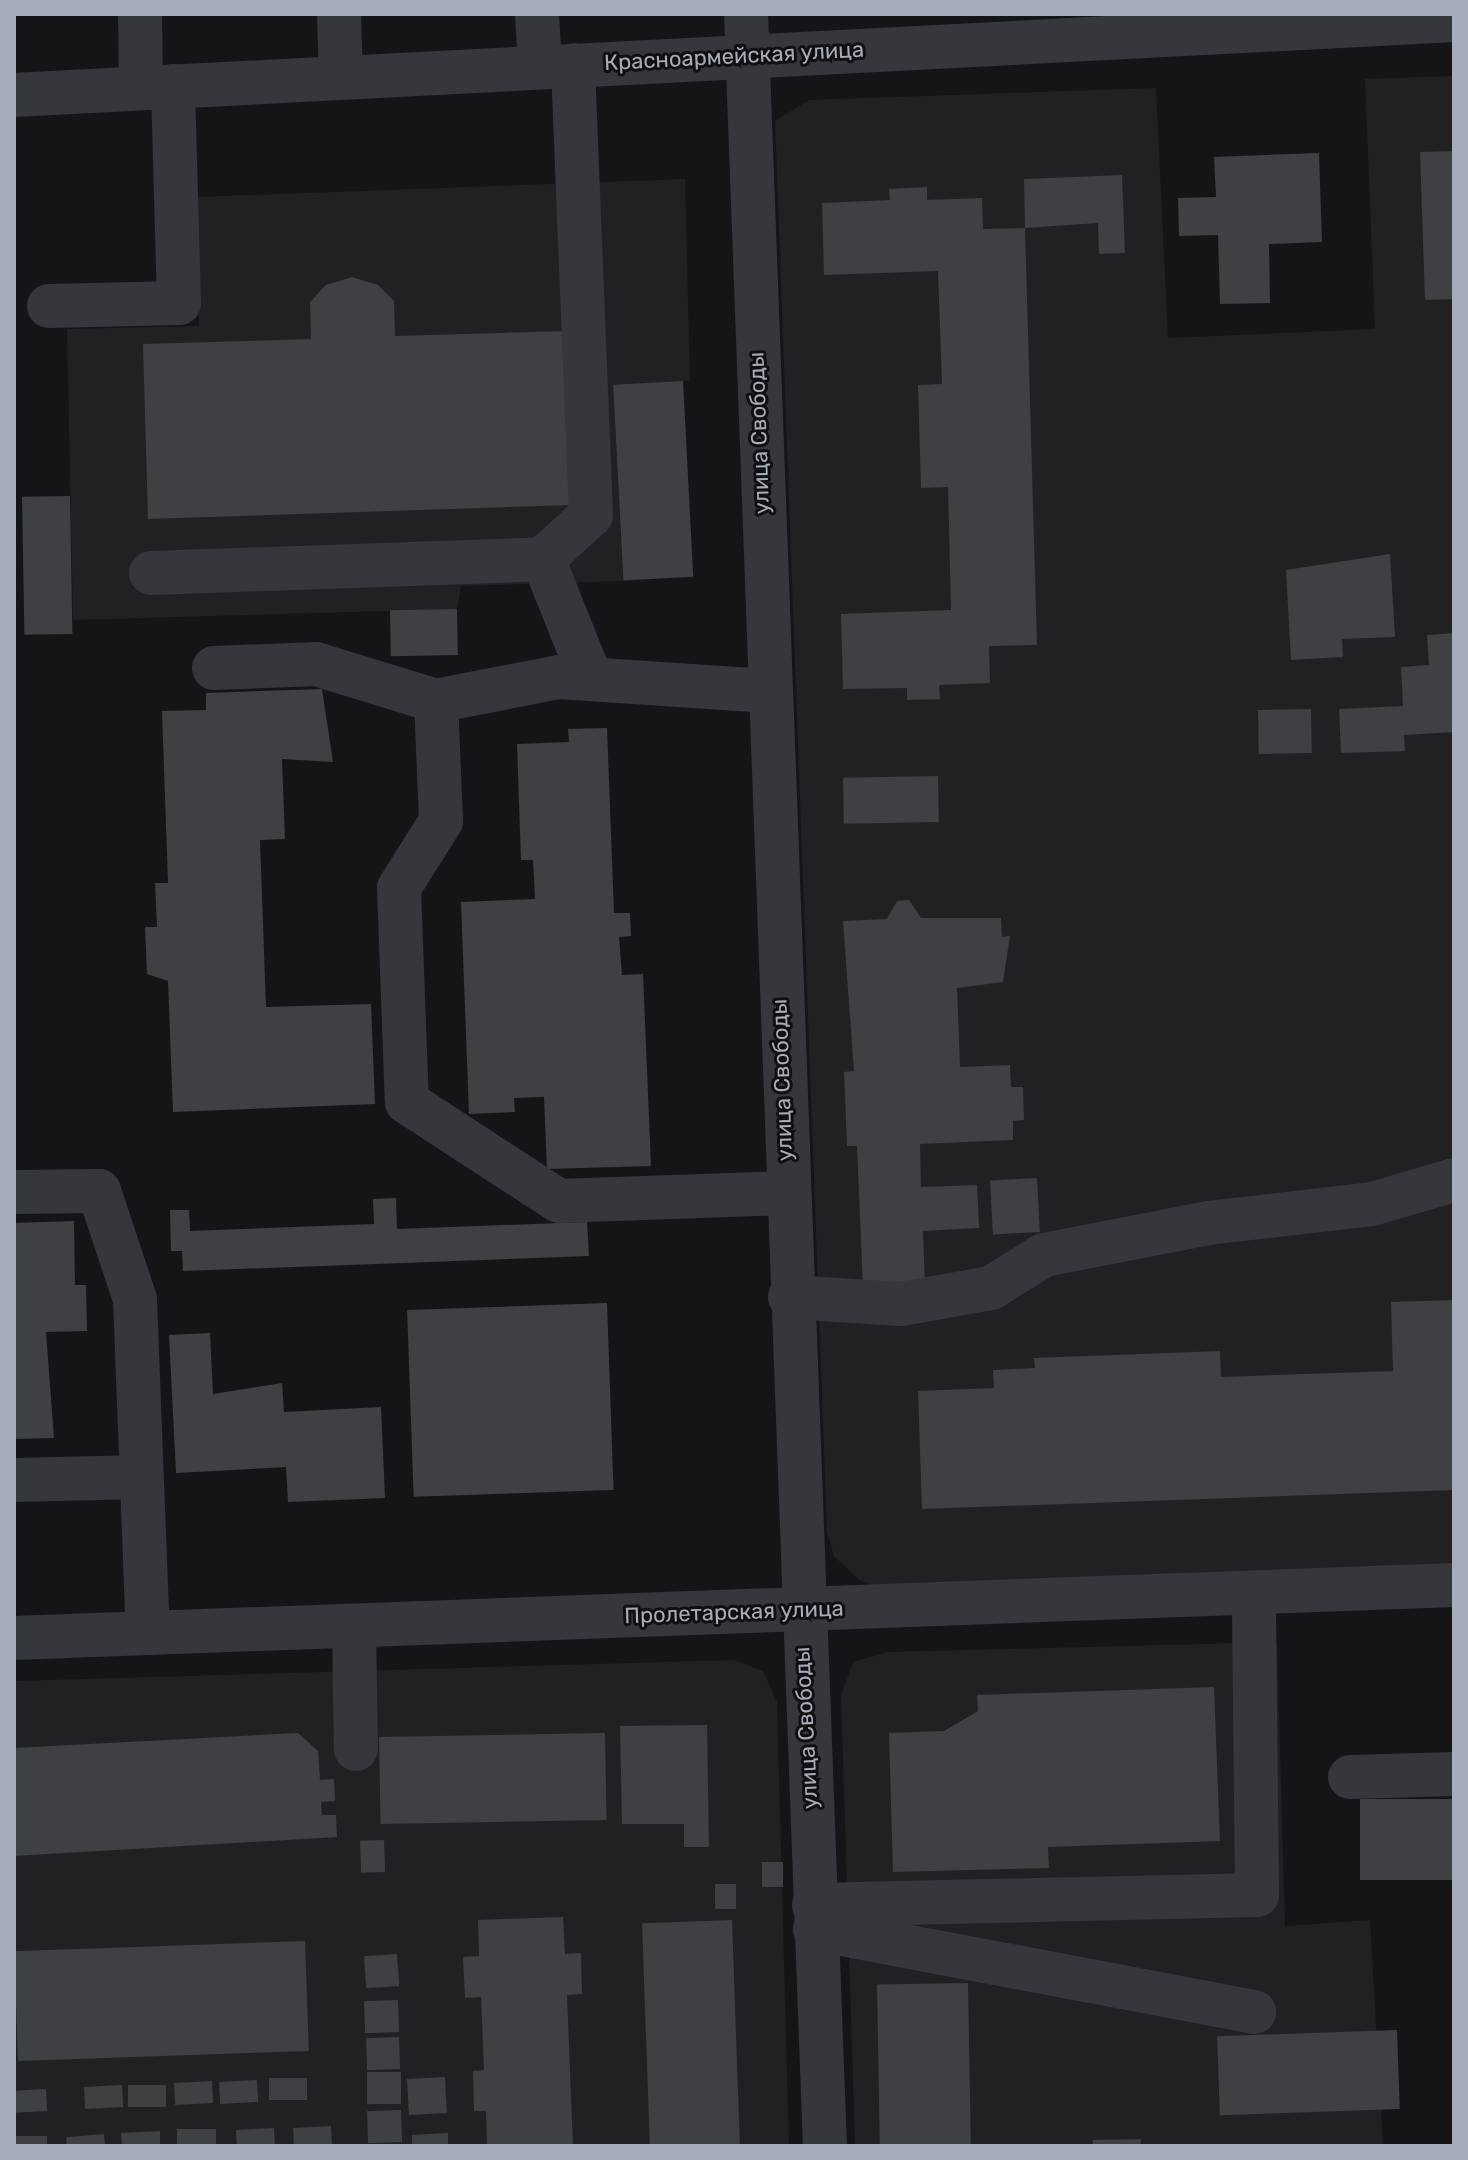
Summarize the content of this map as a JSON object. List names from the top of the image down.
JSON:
{
  "streets": {
    "street": ["Красноармейская улица", "улица Свободы", "Пролетарская улица"]
  },
  "crossings": [
    ["Красноармейская улица", "улица Свободы"],
    ["улица Свободы", "Пролетарская улица"]
  ]
}
